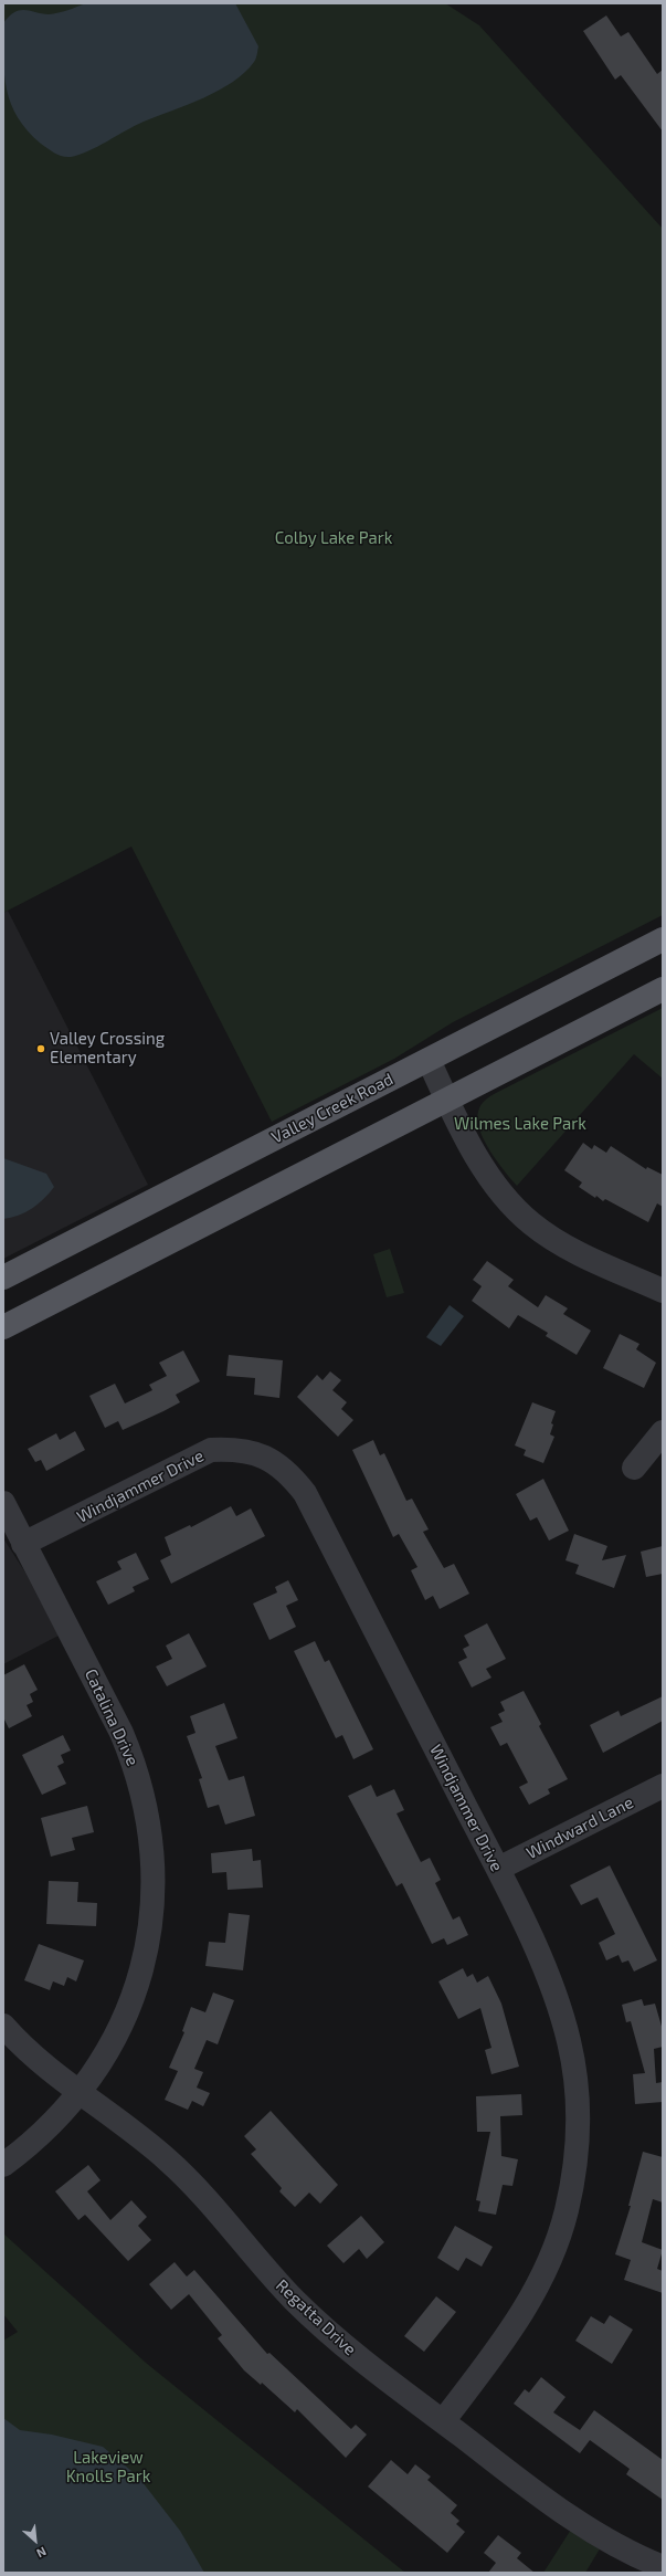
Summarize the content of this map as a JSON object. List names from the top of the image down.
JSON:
{
  "streets": {
    "main road": ["Valley Creek Road"],
    "street": [
      "Windjammer Drive",
      "Catalina Drive",
      "Windward Lane",
      "Regatta Drive"
    ]
  },
  "crossings": [
    ["Windjammer Drive", "Catalina Drive"],
    ["Windjammer Drive", "Windward Lane"],
    ["Windjammer Drive", "Regatta Drive"],
    ["Catalina Drive", "Regatta Drive"]
  ],
  "parks": ["Colby Lake Park", "Wilmes Lake Park", "Lakeview Knolls Park"],
  "places": ["Valley Crossing Elementary"],
  "north": "bottom right"
}
